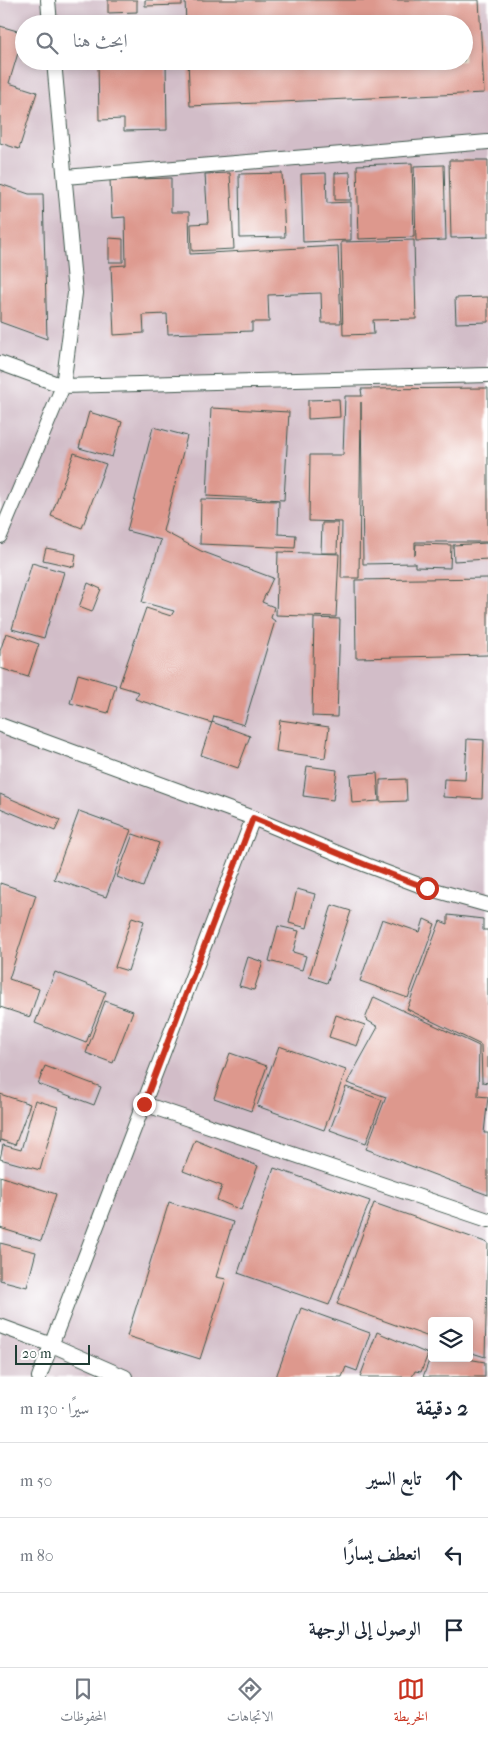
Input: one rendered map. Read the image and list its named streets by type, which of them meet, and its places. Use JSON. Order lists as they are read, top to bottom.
{
  "scale_bar": "20 m",
  "page": {
    "search": "ابحث هنا",
    "scale": "20 m",
    "heading": ["2 دقيقة", "سيرًا · 130 m"],
    "list": [
      ["تابع السير", "50 m"],
      ["انعطف يسارًا", "80 m"],
      "الوصول إلى الوجهة"
    ],
    "nav": ["الخريطة", "الاتجاهات", "المحفوظات"]
  }
}
